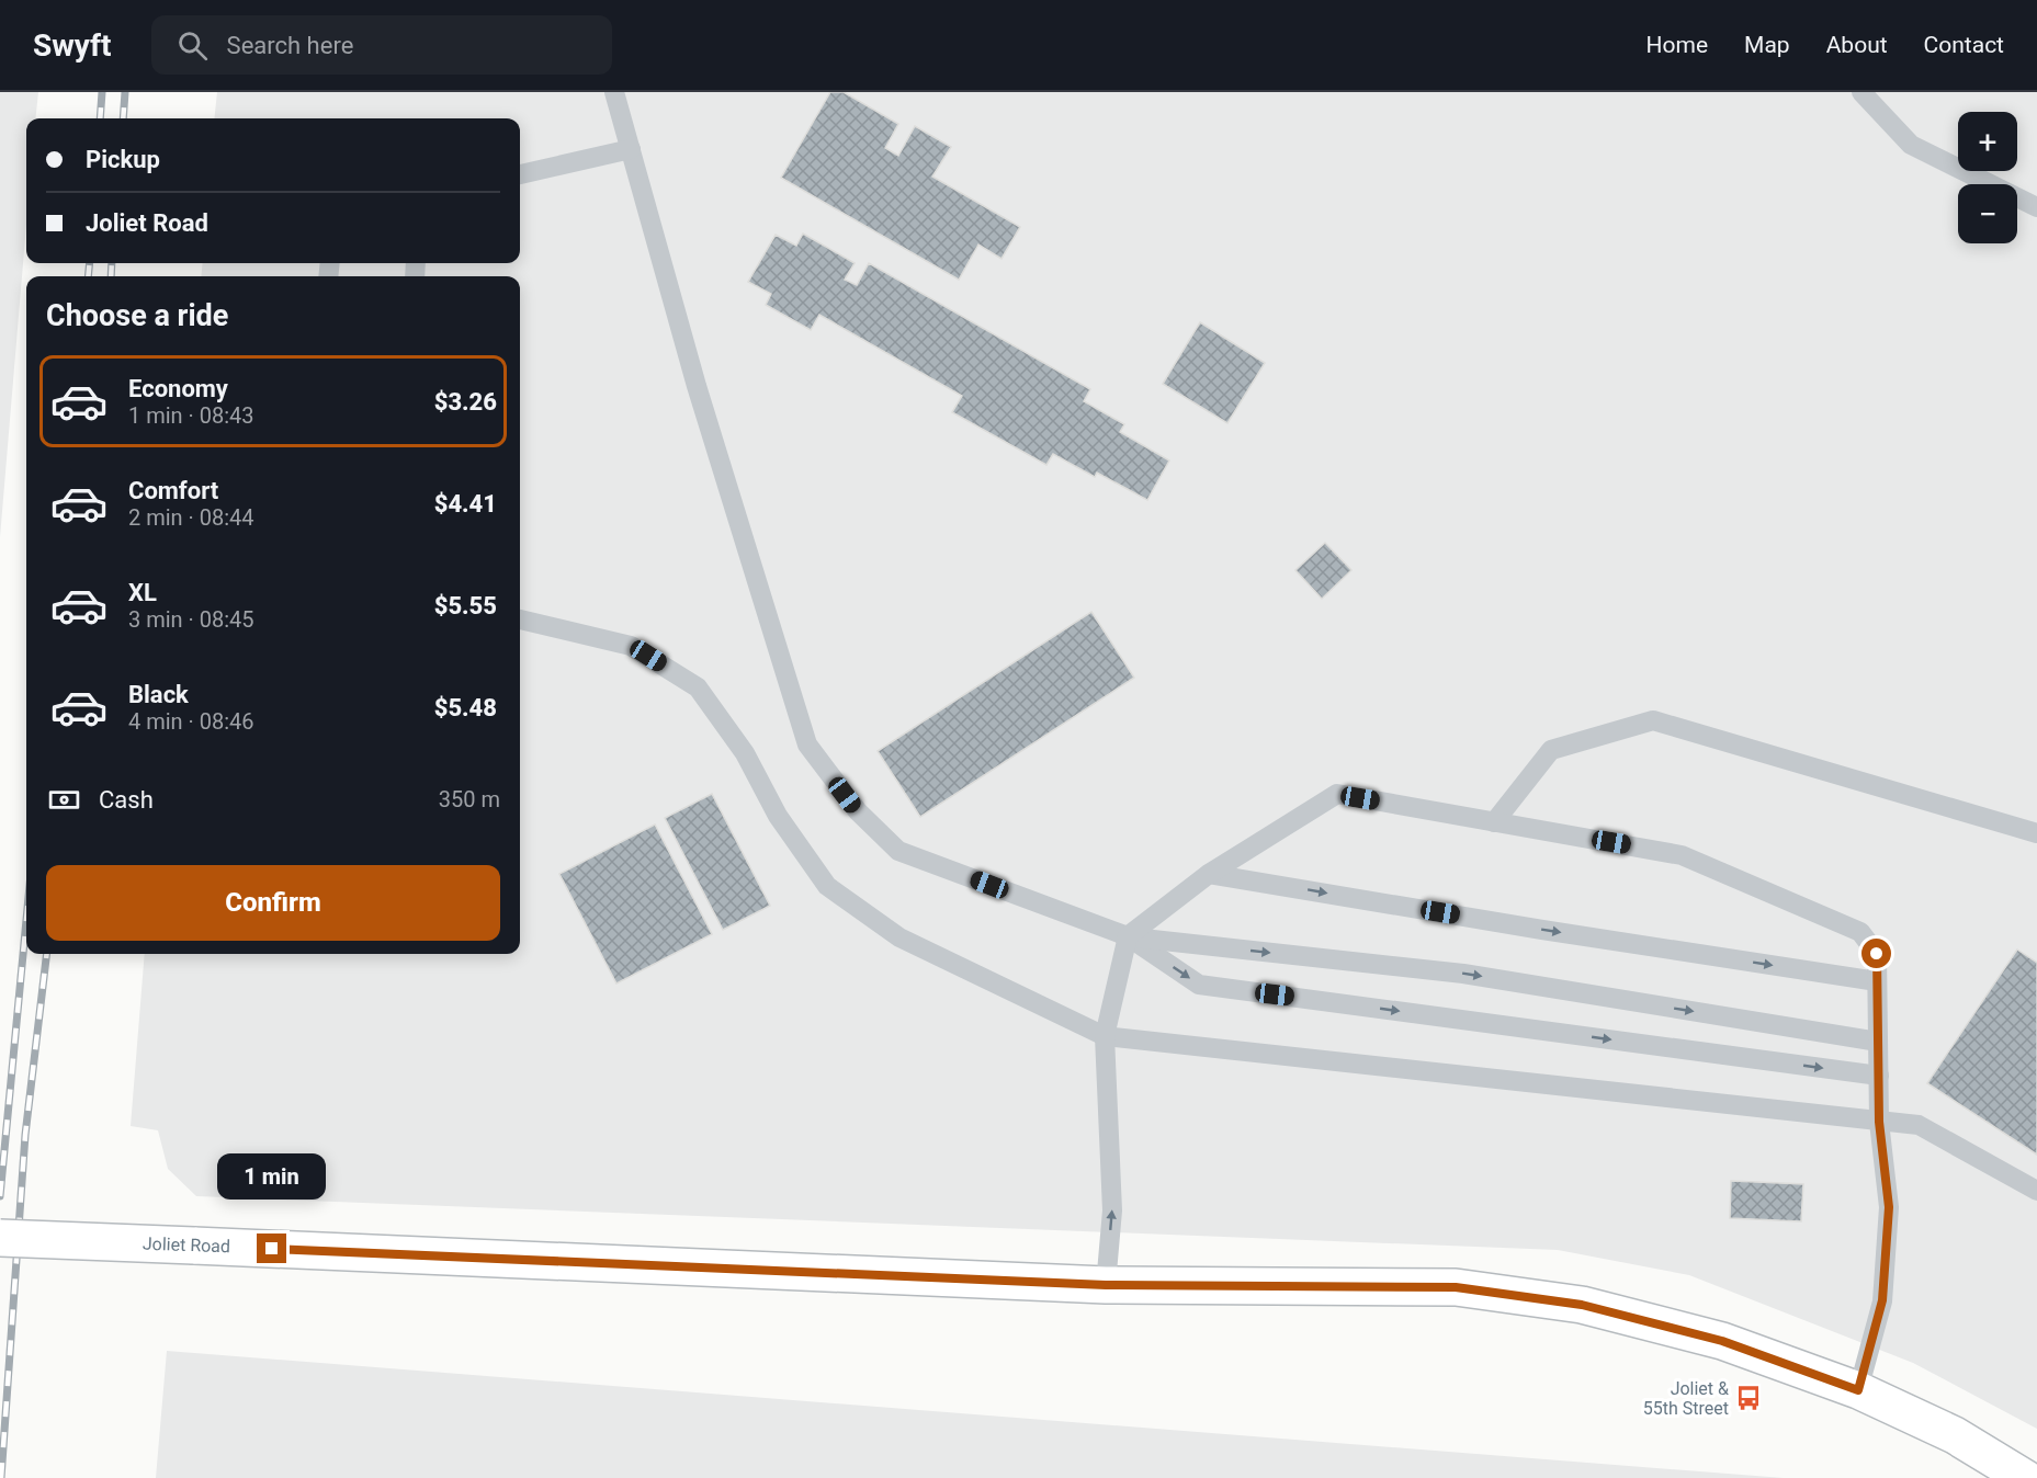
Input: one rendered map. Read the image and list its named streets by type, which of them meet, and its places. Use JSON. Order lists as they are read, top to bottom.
{
  "streets": {
    "main road": ["Joliet Road"]
  },
  "places": {
    "bus stop": ["Joliet & 55th Street"]
  },
  "page": {
    "header": "Swyft",
    "search": "Search here",
    "nav": [
      "Home",
      "Map",
      "About",
      "Contact"
    ],
    "map_buttons": ["+", "−"],
    "banner": ["Pickup", "Joliet Road"],
    "heading": "Choose a ride",
    "list": [
      {
        "name": "Economy",
        "note": "1 min · 08:43",
        "value": "$3.26"
      },
      {
        "name": "Comfort",
        "note": "2 min · 08:44",
        "value": "$4.41"
      },
      {
        "name": "XL",
        "note": "3 min · 08:45",
        "value": "$5.55"
      },
      {
        "name": "Black",
        "note": "4 min · 08:46",
        "value": "$5.48"
      }
    ],
    "pay": ["Cash", "350 m"],
    "buttons": "Confirm",
    "bubble": "1 min"
  }
}
